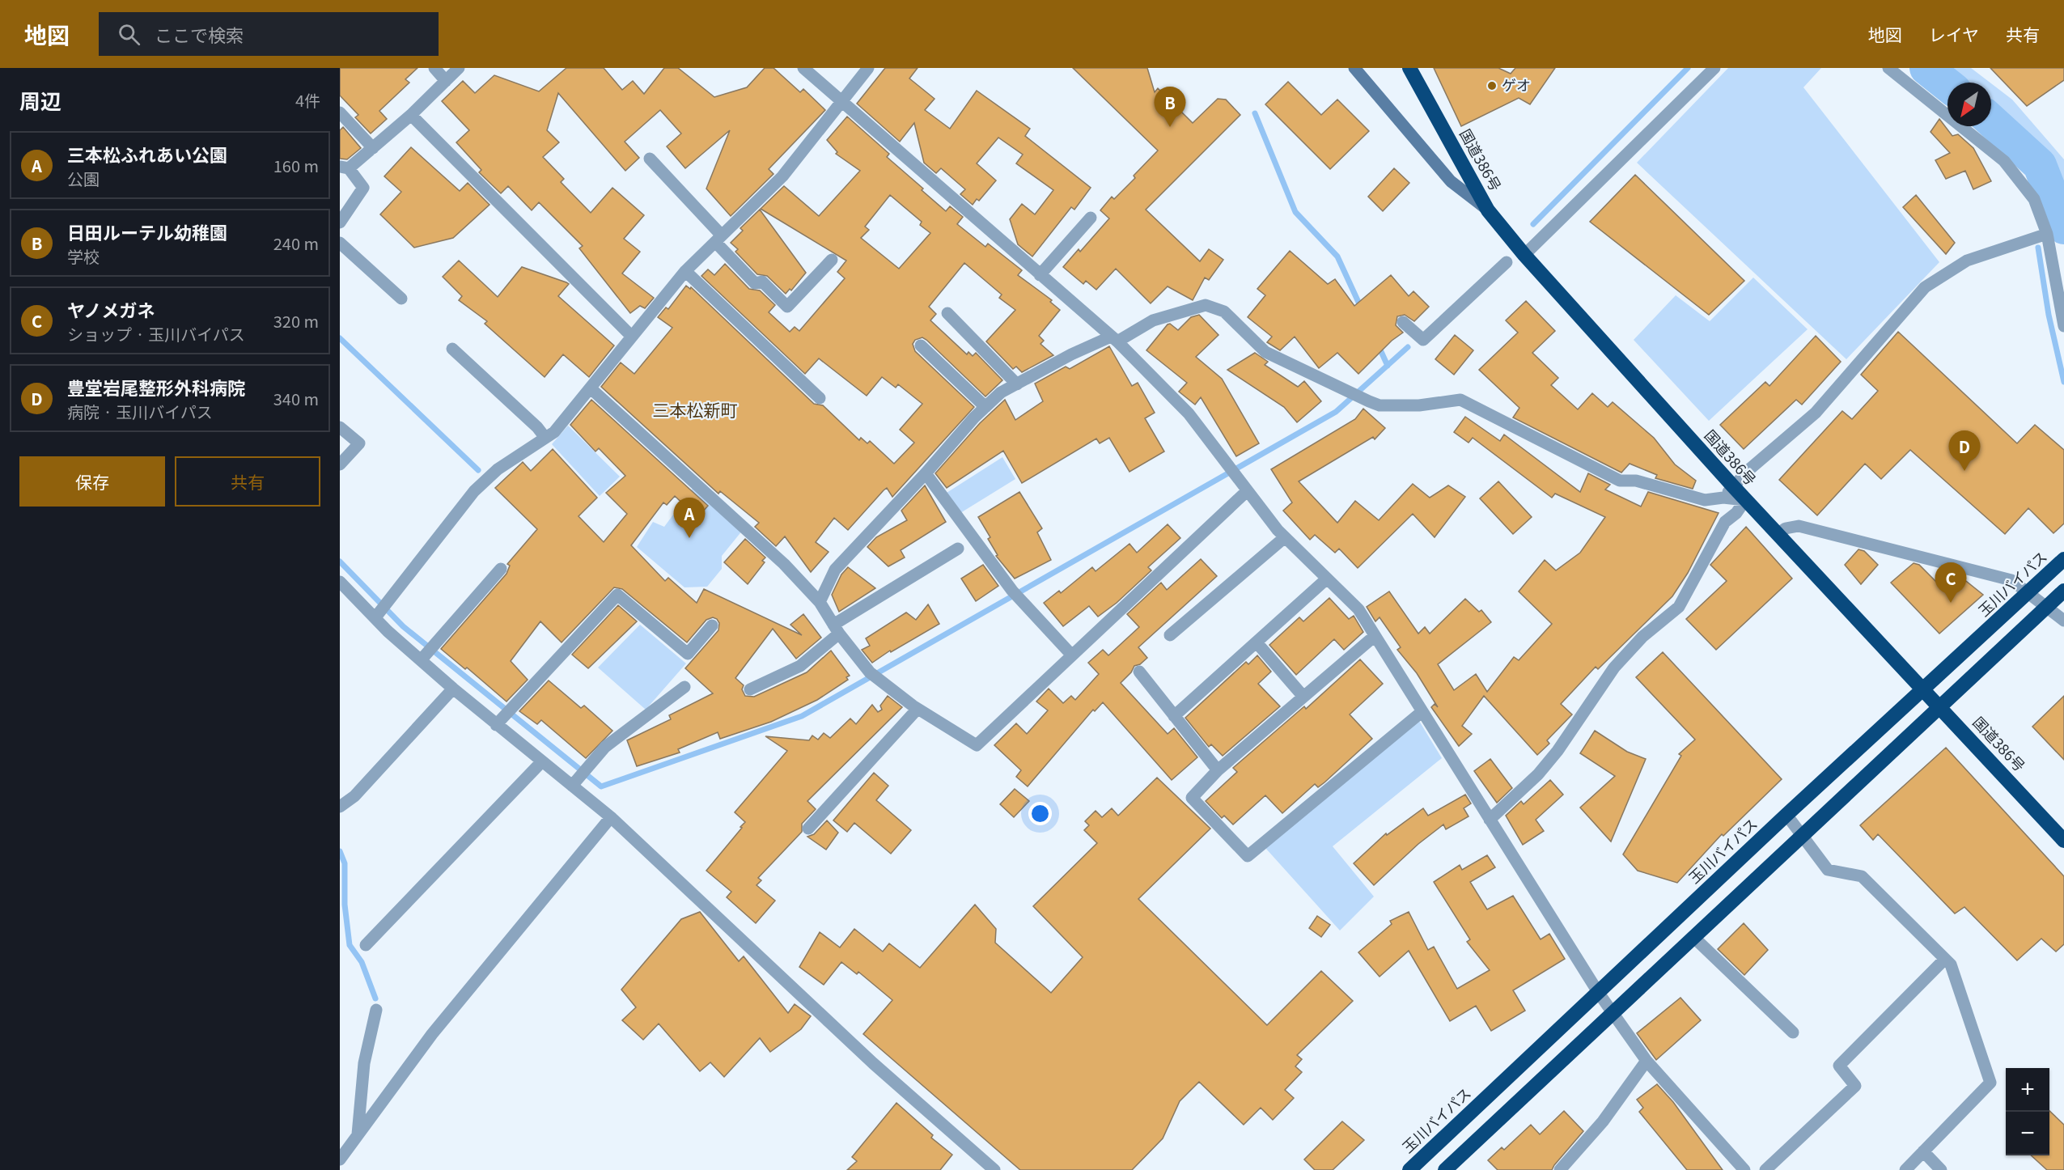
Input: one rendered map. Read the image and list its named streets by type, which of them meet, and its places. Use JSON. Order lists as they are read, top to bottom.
{
  "streets": {
    "highway": ["国道386号", "玉川バイパス"]
  },
  "crossings": [
    ["国道386号", "玉川バイパス"]
  ],
  "districts": ["三本松新町"],
  "places": ["ゲオ"],
  "north": "bottom left",
  "page": {
    "header": "地図",
    "search": "ここで検索",
    "nav": ["地図", "レイヤ", "共有"],
    "heading": ["周辺", "4件"],
    "pins": [
      "B",
      "D",
      "A",
      "C"
    ],
    "list": [
      {
        "mark": "A",
        "name": "三本松ふれあい公園",
        "note": "公園",
        "value": "160 m"
      },
      {
        "mark": "B",
        "name": "日田ルーテル幼稚園",
        "note": "学校",
        "value": "240 m"
      },
      {
        "mark": "C",
        "name": "ヤノメガネ",
        "note": "ショップ · 玉川バイパス",
        "value": "320 m"
      },
      {
        "mark": "D",
        "name": "豊堂岩尾整形外科病院",
        "note": "病院 · 玉川バイパス",
        "value": "340 m"
      }
    ],
    "buttons": ["保存", "共有"],
    "map_buttons": ["+", "−"]
  }
}
